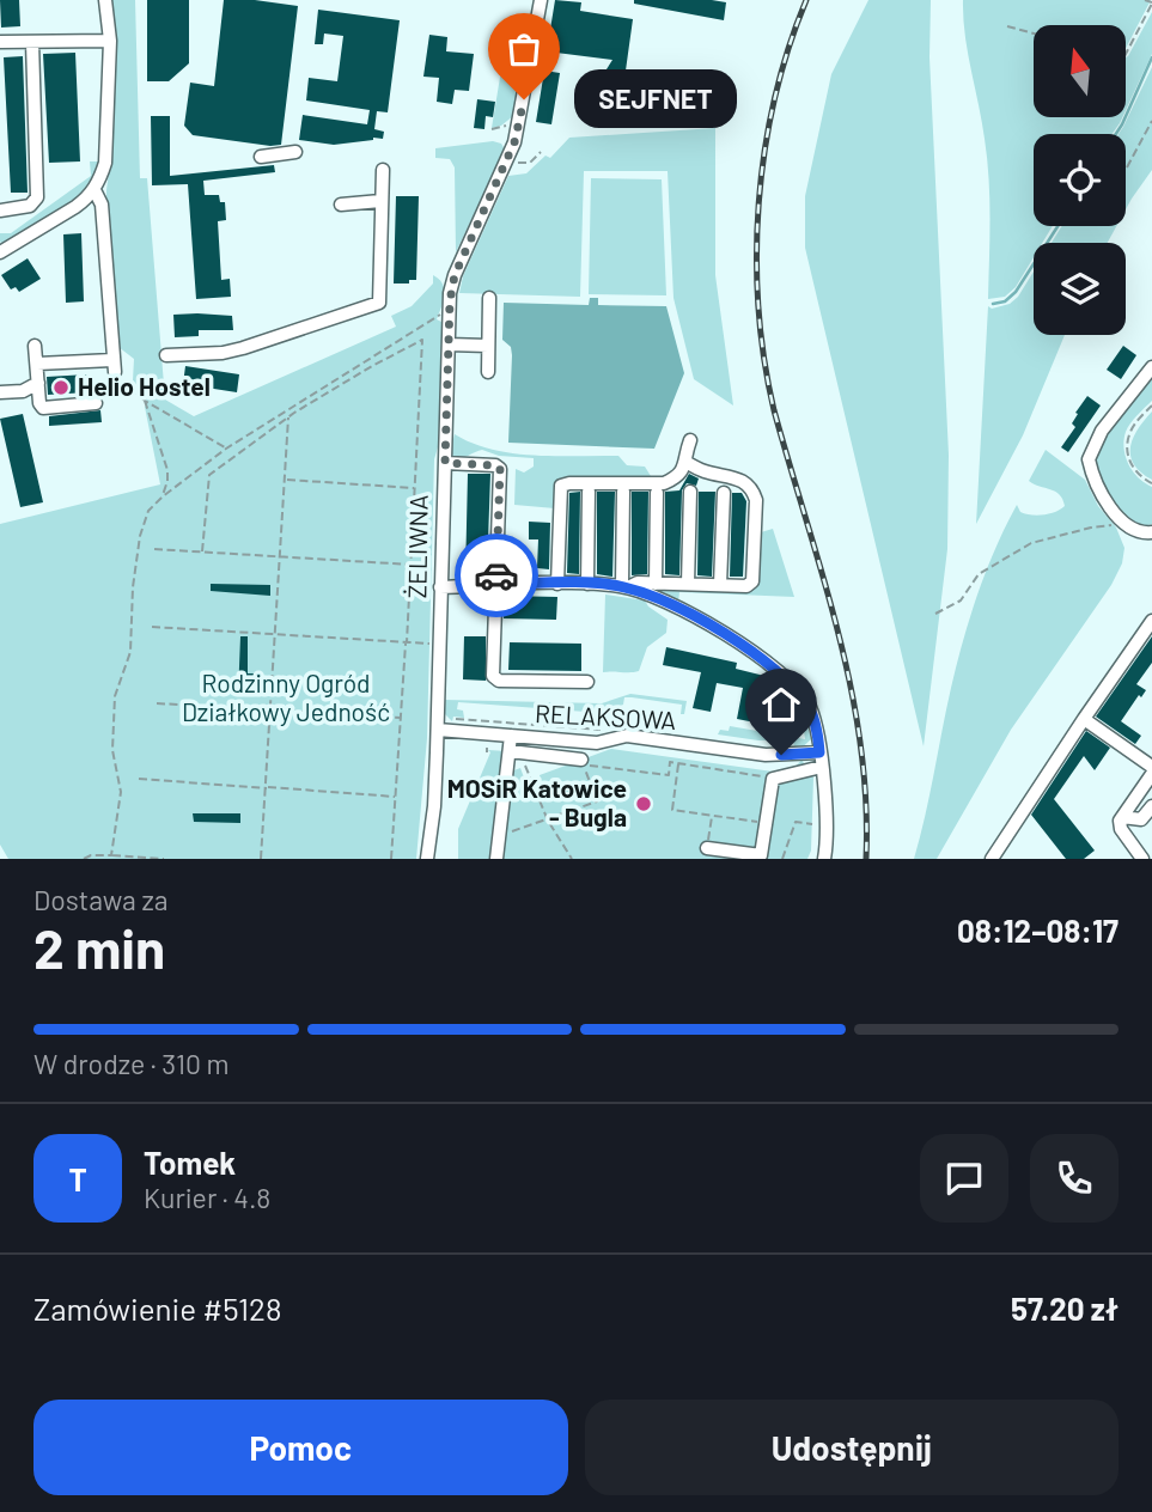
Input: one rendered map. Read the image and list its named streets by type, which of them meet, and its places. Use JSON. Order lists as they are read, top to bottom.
{
  "streets": {
    "street": ["ŻELIWNA", "RELAKSOWA"]
  },
  "crossings": [
    ["ŻELIWNA", "RELAKSOWA"]
  ],
  "parks": ["Rodzinny Ogród Działkowy Jedność"],
  "places": ["SEJFNET", "Helio Hostel", "MOSiR Katowice - Bugla"],
  "north": "top",
  "page": {
    "bubble": "SEJFNET",
    "heading": ["2 min", "Dostawa za", "08:12–08:17"],
    "panel": [
      "Tomek",
      "Kurier · 4.8",
      "Zamówienie #5128",
      "57.20 zł"
    ],
    "bar": "W drodze · 310 m",
    "round": "T",
    "buttons": ["Pomoc", "Udostępnij"]
  }
}
